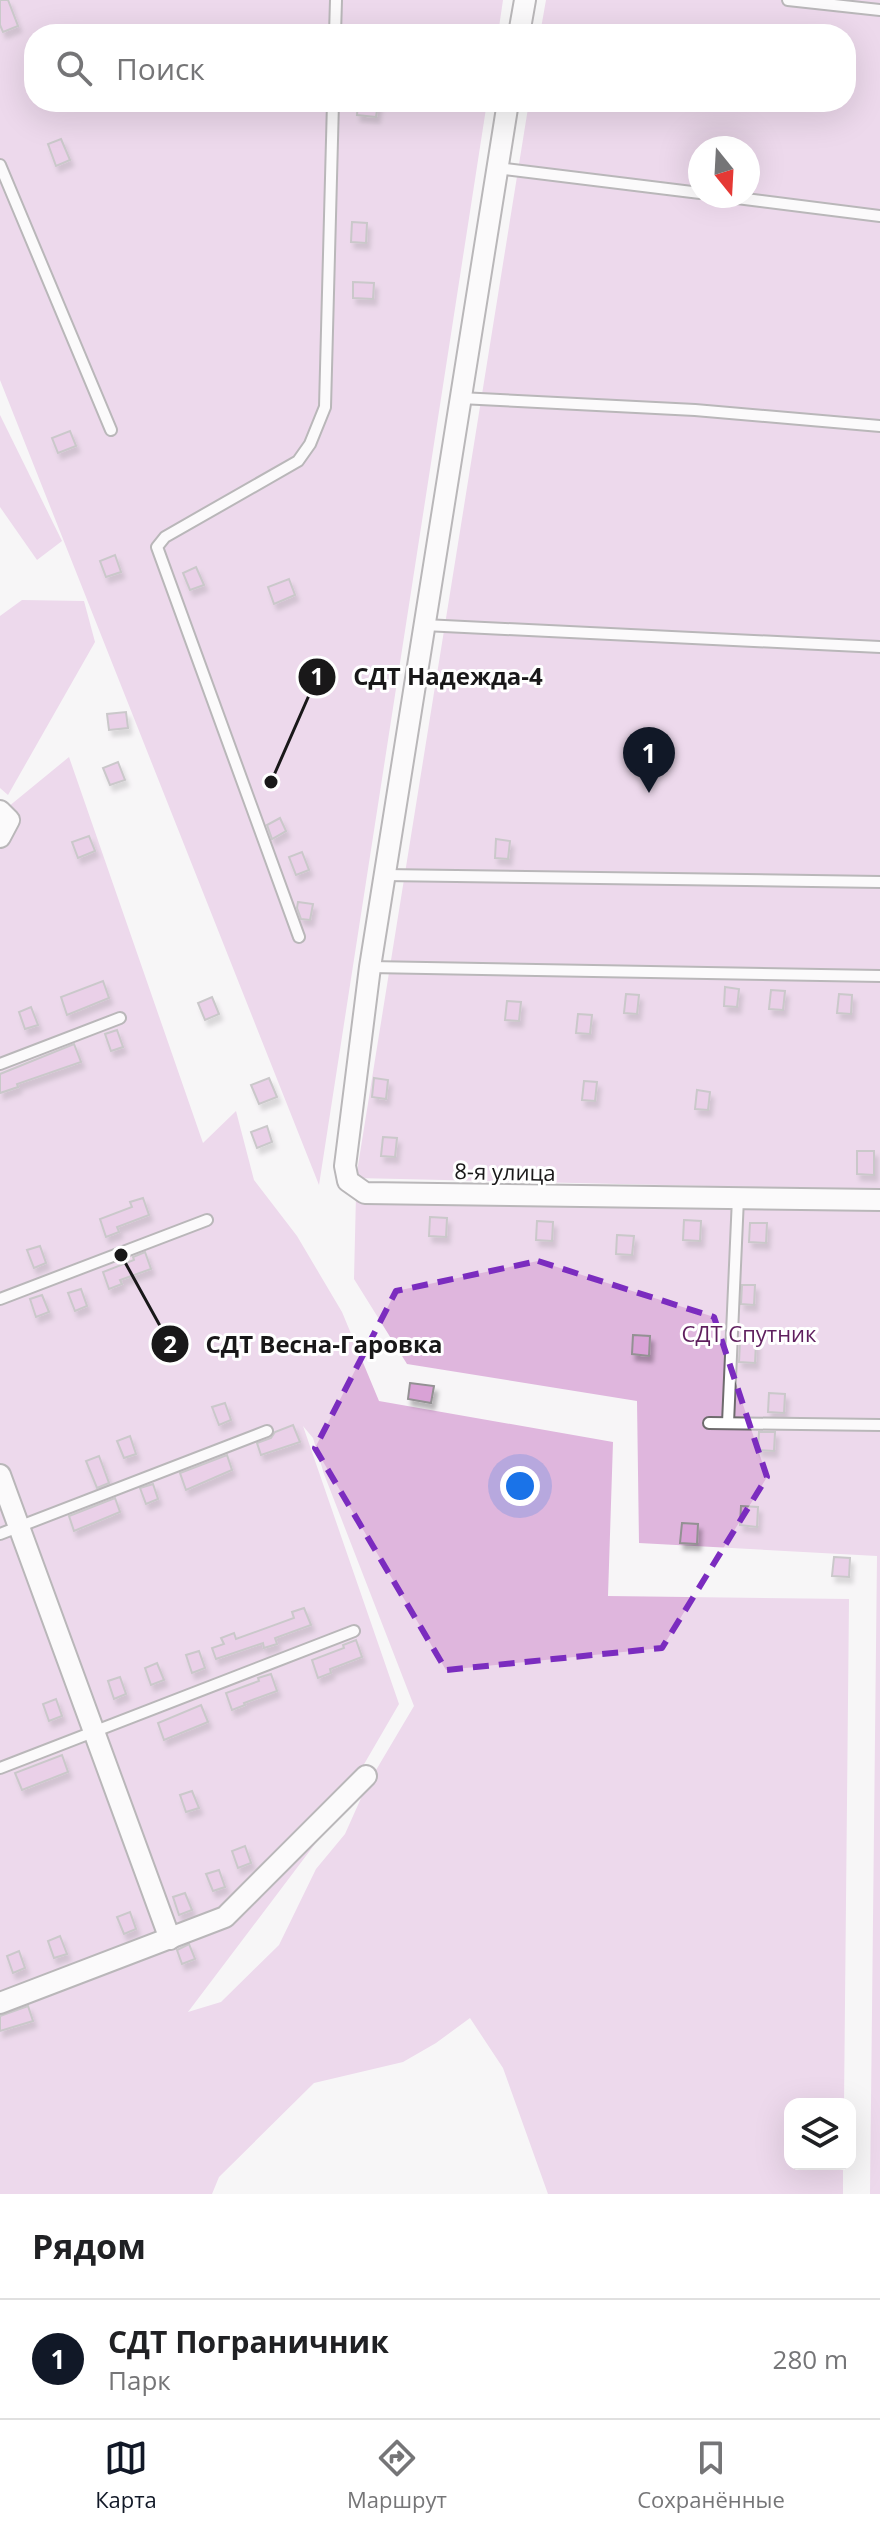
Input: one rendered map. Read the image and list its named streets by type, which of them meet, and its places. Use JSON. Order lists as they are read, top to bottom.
{
  "streets": {
    "street": ["8-я улица"]
  },
  "parks": ["СДТ Спутник"],
  "places": ["СДТ Надежда-4", "СДТ Весна-Гаровка"],
  "north": "bottom",
  "page": {
    "search": "Поиск",
    "pins": "1",
    "heading": "Рядом",
    "list": [
      {
        "mark": "1",
        "name": "СДТ Пограничник",
        "note": "Парк",
        "value": "280 m"
      }
    ],
    "nav": ["Карта", "Маршрут", "Сохранённые"]
  }
}
